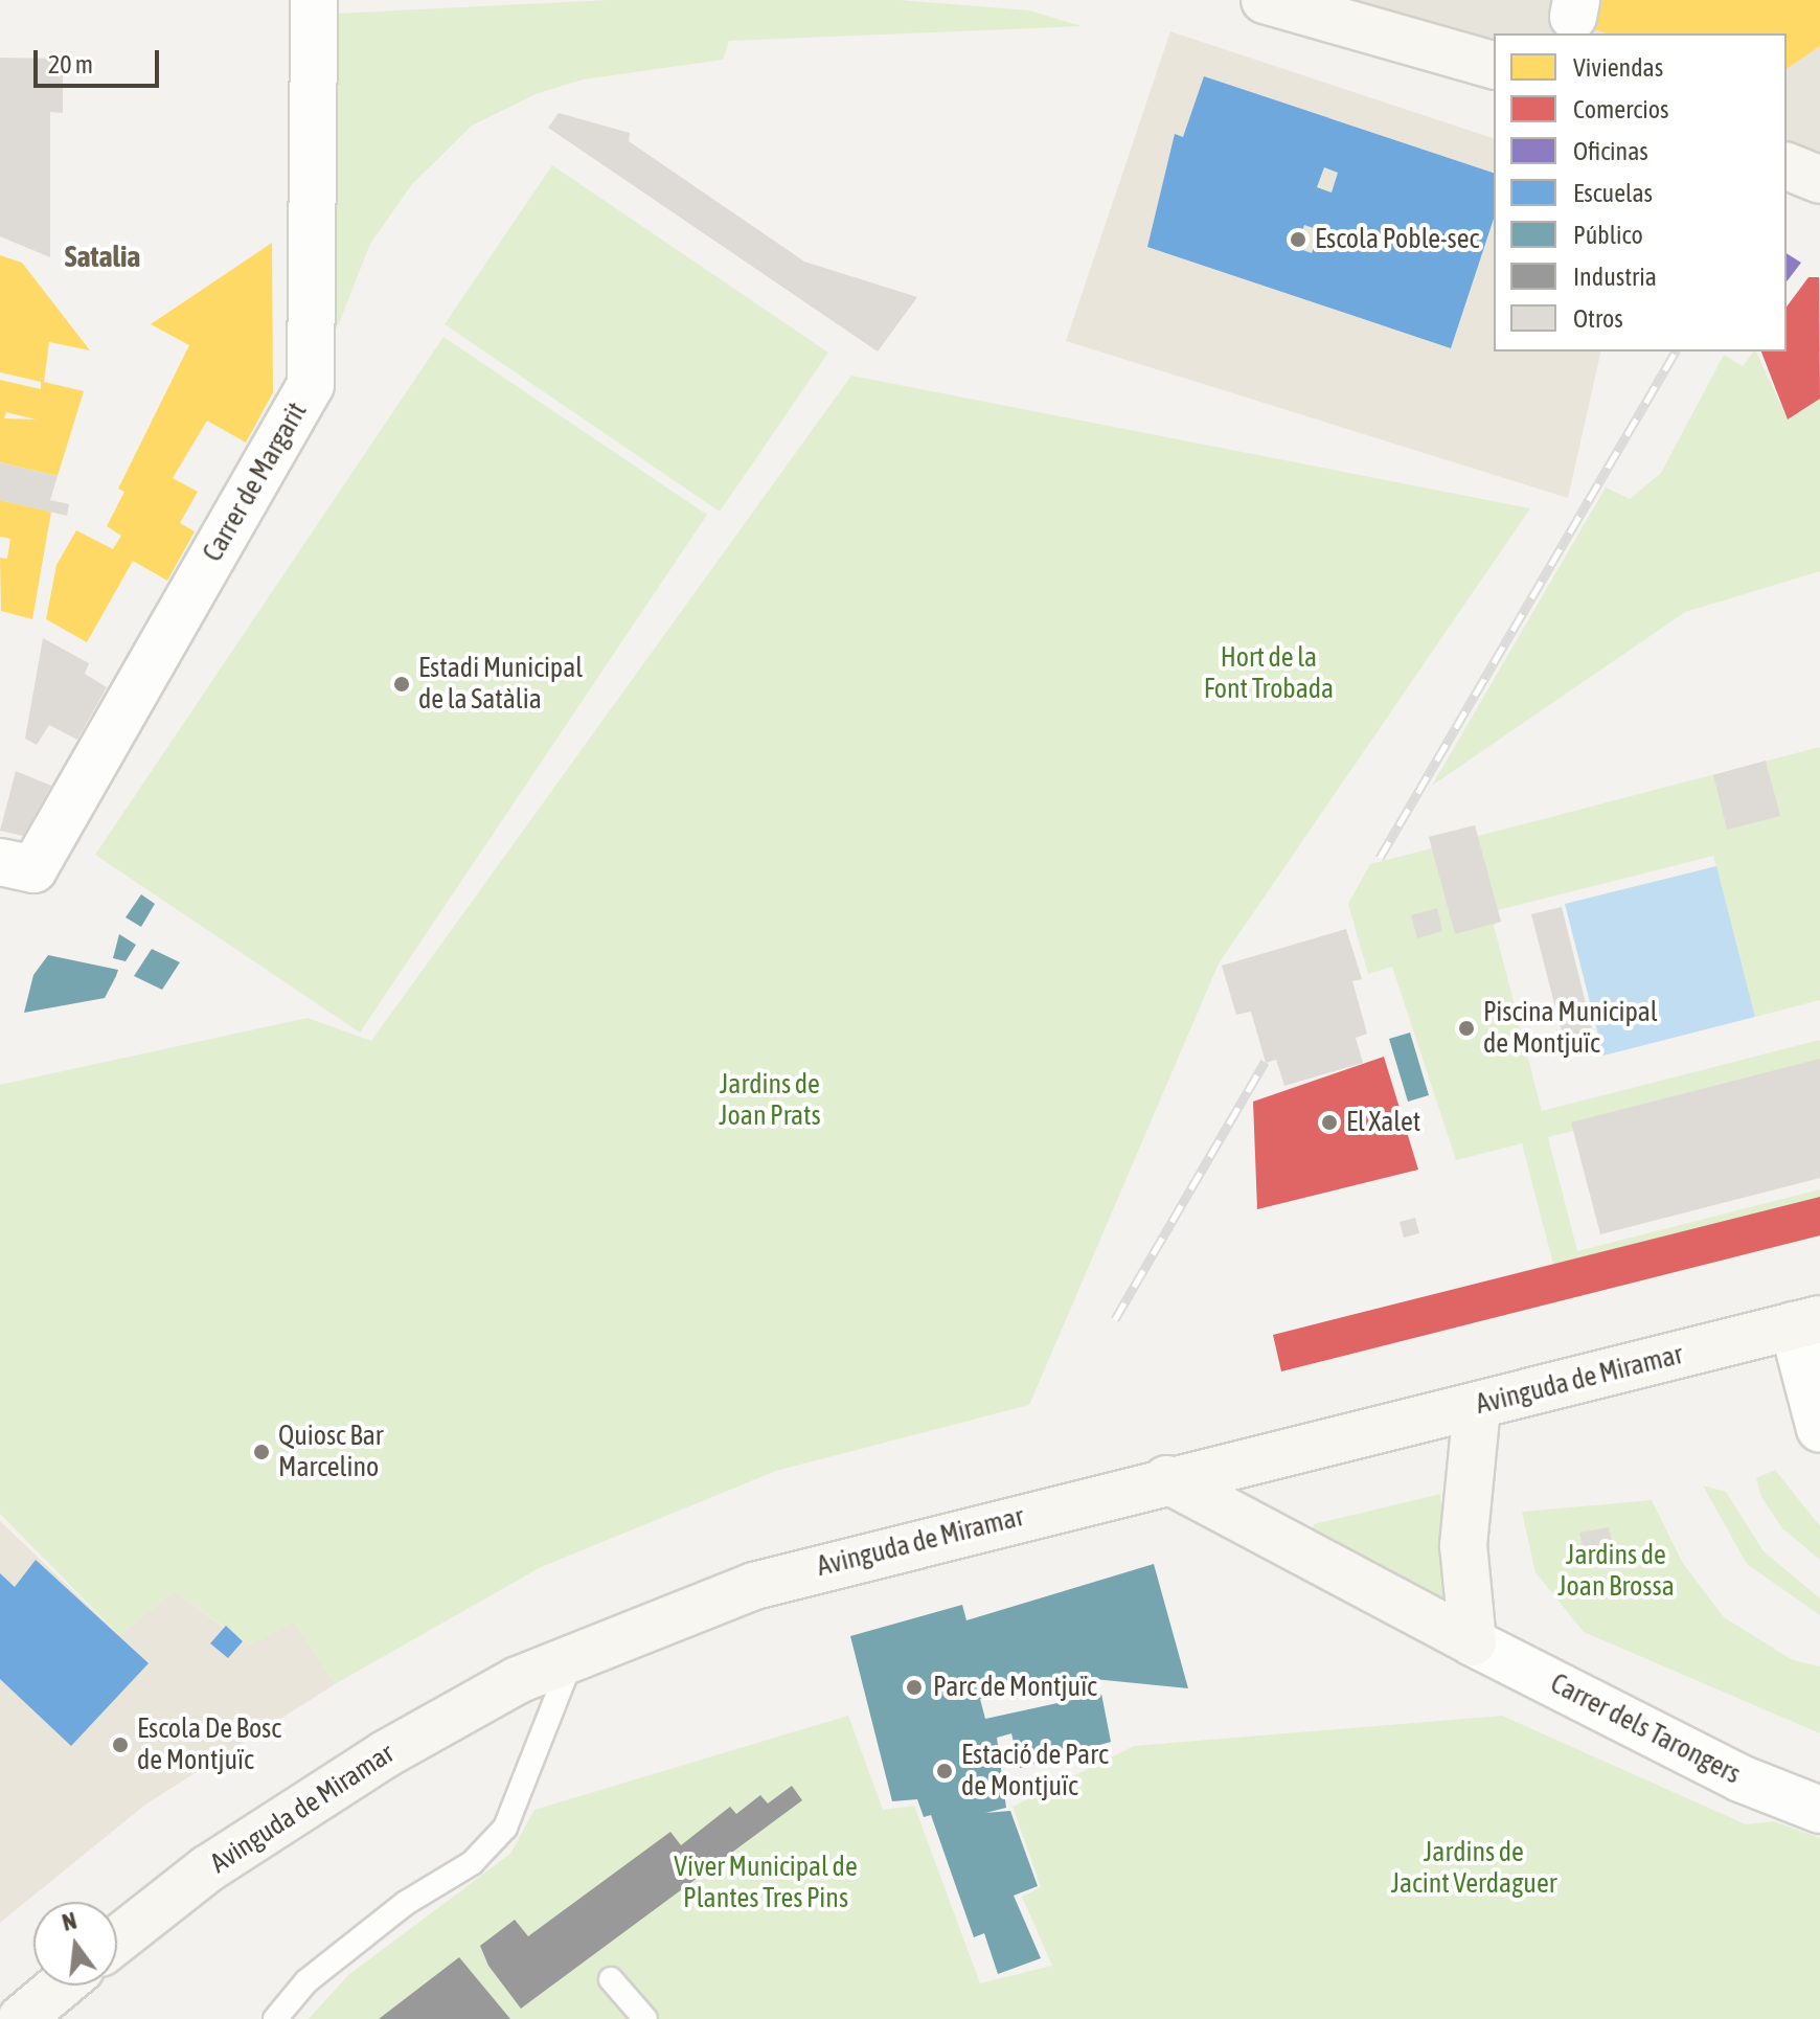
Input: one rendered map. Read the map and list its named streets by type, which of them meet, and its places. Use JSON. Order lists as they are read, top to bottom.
{
  "streets": {
    "street": ["Carrer de Margarit", "Avinguda de Miramar", "Carrer dels Tarongers"]
  },
  "districts": ["Satalia"],
  "parks": [
    "Hort de la Font Trobada",
    "Jardins de Joan Prats",
    "Jardins de Joan Brossa",
    "Jardins de Jacint Verdaguer",
    "Viver Municipal de Plantes Tres Pins"
  ],
  "places": [
    "Escola Poble-sec",
    "Estadi Municipal de la Satàlia",
    "Piscina Municipal de Montjuïc",
    "El Xalet",
    "Quiosc Bar Marcelino",
    "Parc de Montjuïc",
    "Escola De Bosc de Montjuïc",
    "Estació de Parc de Montjuïc"
  ],
  "legend": [
    "Viviendas",
    "Comercios",
    "Oficinas",
    "Escuelas",
    "Público",
    "Industria",
    "Otros"
  ],
  "scale_bar": "20 m",
  "north": "top"
}
